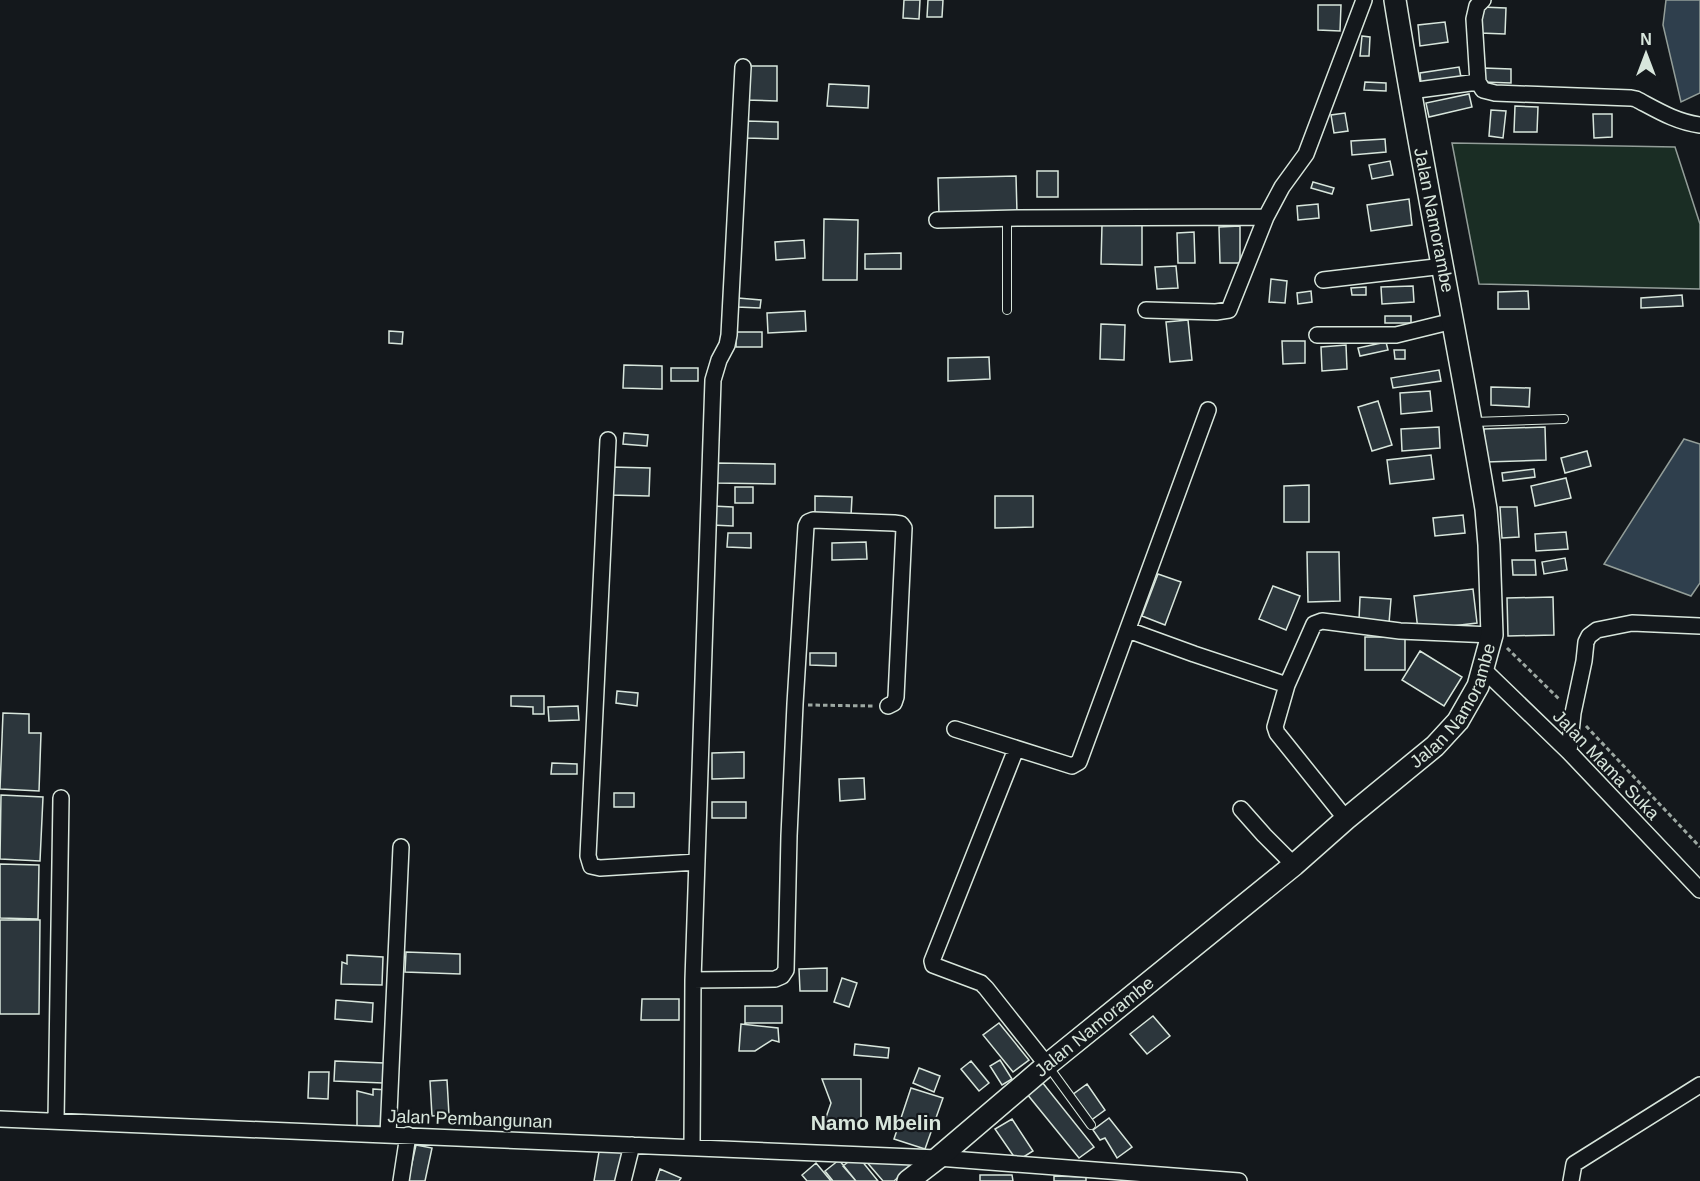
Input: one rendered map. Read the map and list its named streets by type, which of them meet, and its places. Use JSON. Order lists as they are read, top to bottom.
{
  "streets": {
    "main road": ["Jalan Namorambe"],
    "street": ["Jalan Mama Suka", "Jalan Pembangunan"]
  },
  "crossings": [
    ["Jalan Namorambe", "Jalan Mama Suka"],
    ["Jalan Namorambe", "Jalan Pembangunan"]
  ],
  "districts": ["Namo Mbelin"],
  "north": "top"
}
